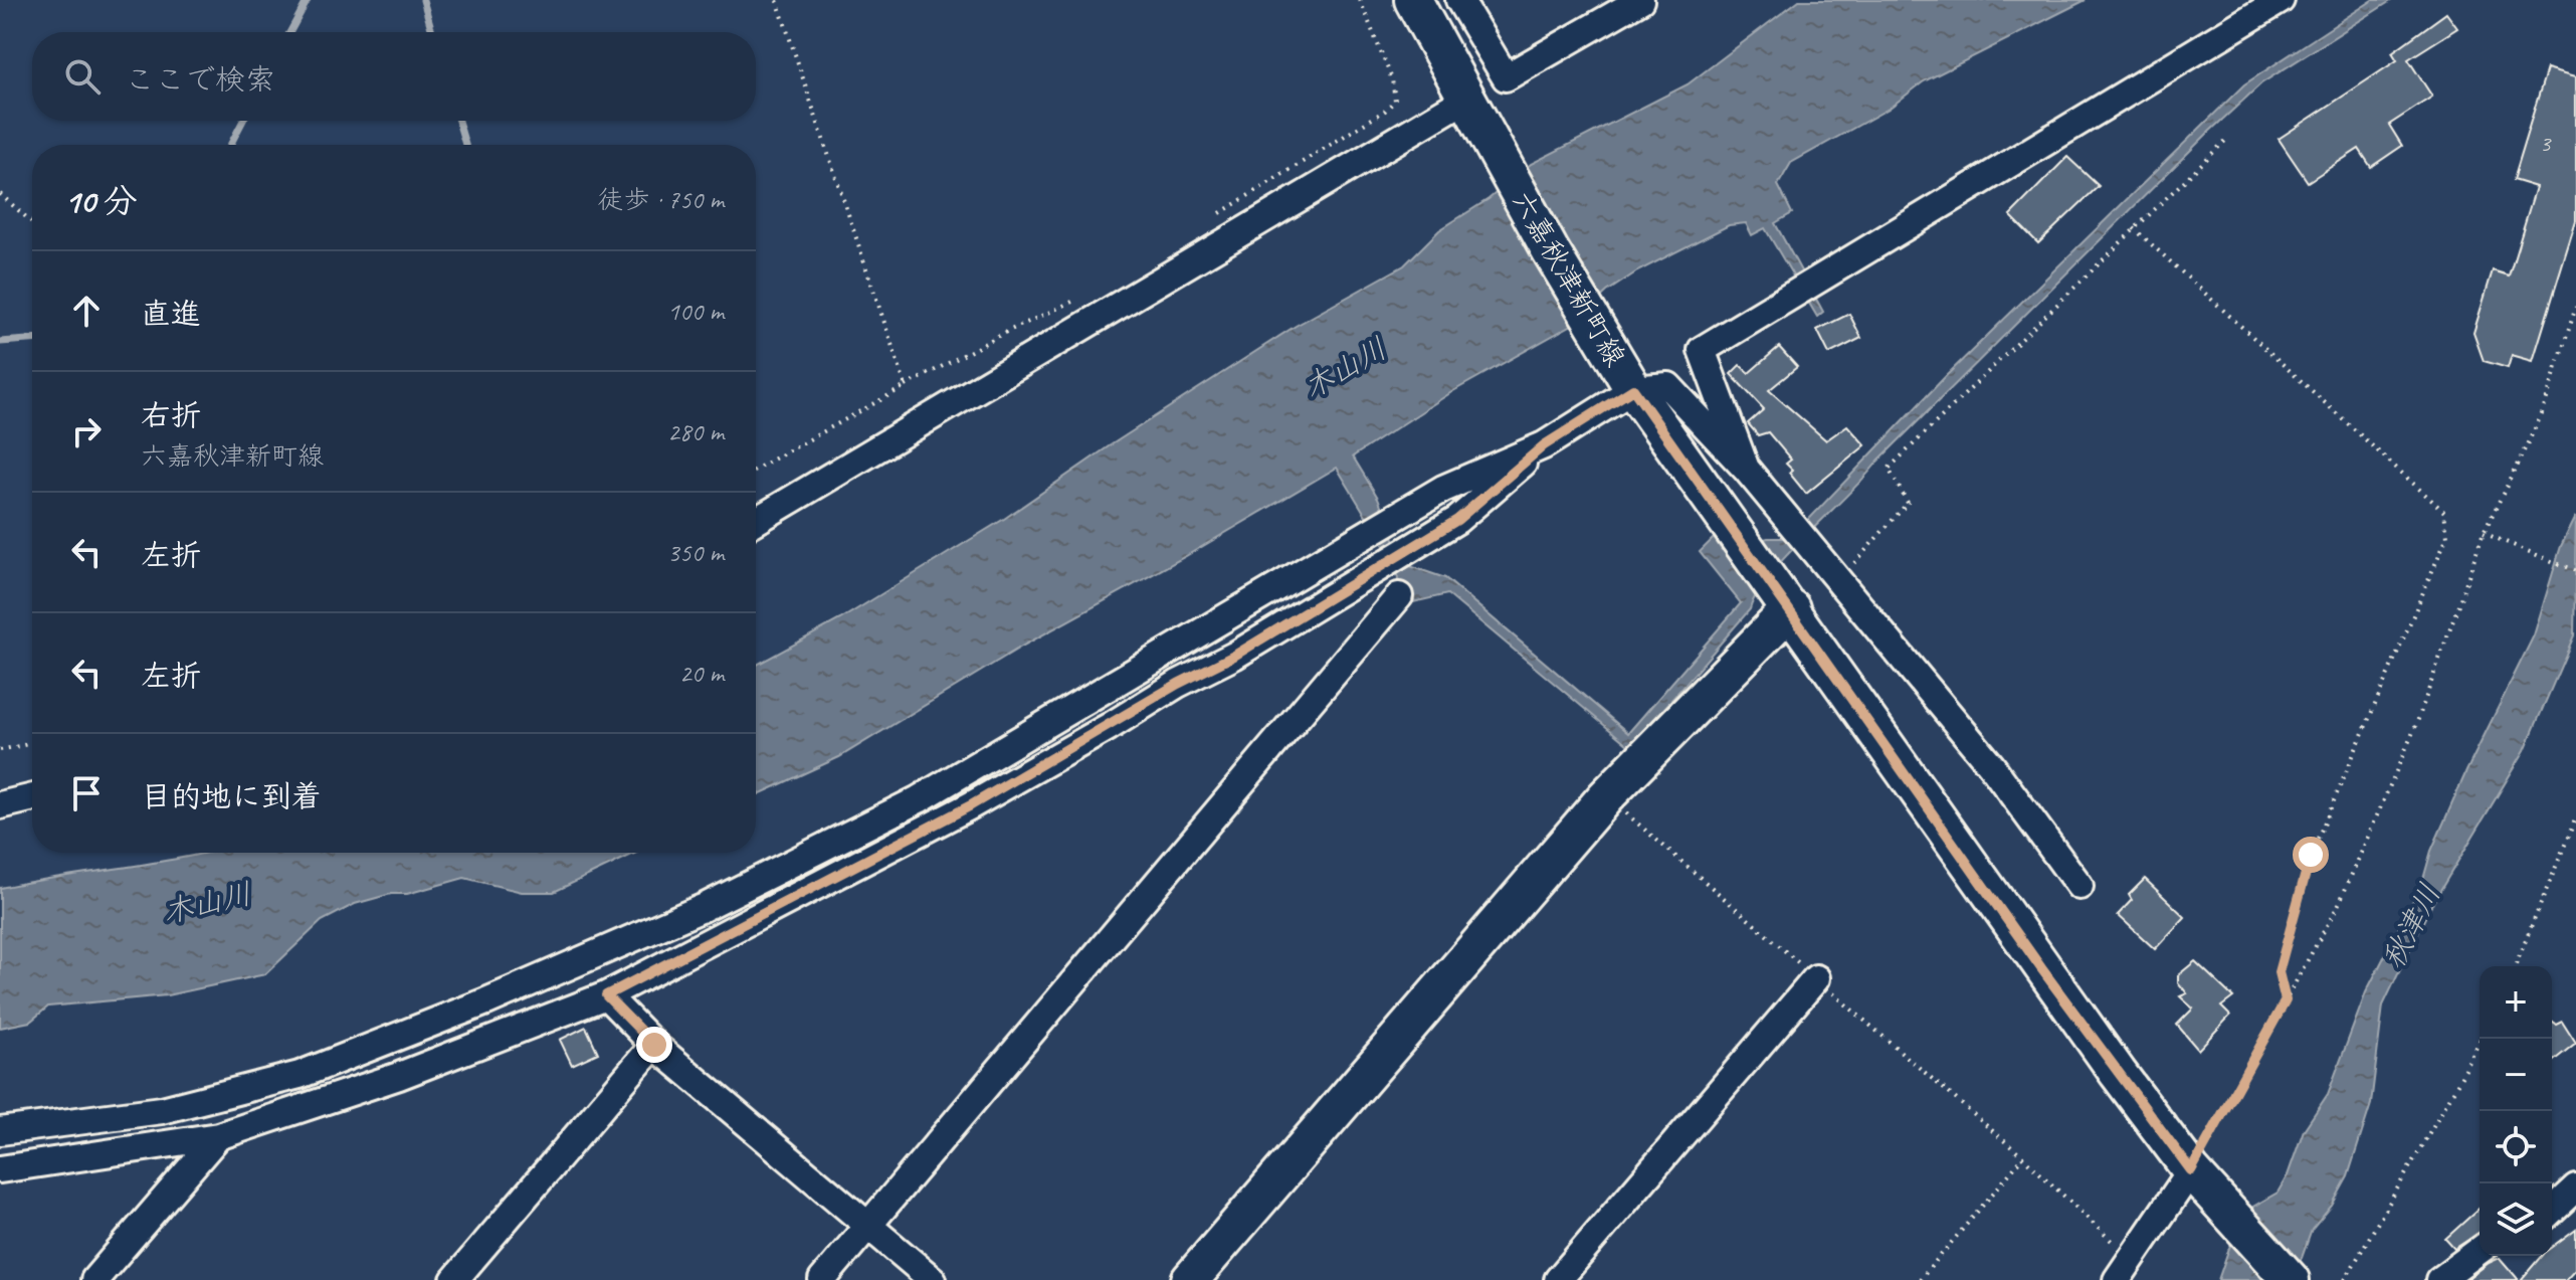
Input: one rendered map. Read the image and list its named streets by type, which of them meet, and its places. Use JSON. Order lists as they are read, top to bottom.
{
  "streets": {
    "main road": ["六嘉秋津新町線"]
  },
  "water": ["木山川", "秋津川"],
  "house_numbers": ["3"],
  "page": {
    "search": "ここで検索",
    "heading": ["10 分", "徒歩 · 750 m"],
    "list": [
      ["直進", "100 m"],
      ["右折", "六嘉秋津新町線", "280 m"],
      ["左折", "350 m"],
      ["左折", "20 m"],
      "目的地に到着"
    ],
    "map_buttons": ["+", "−"]
  }
}
